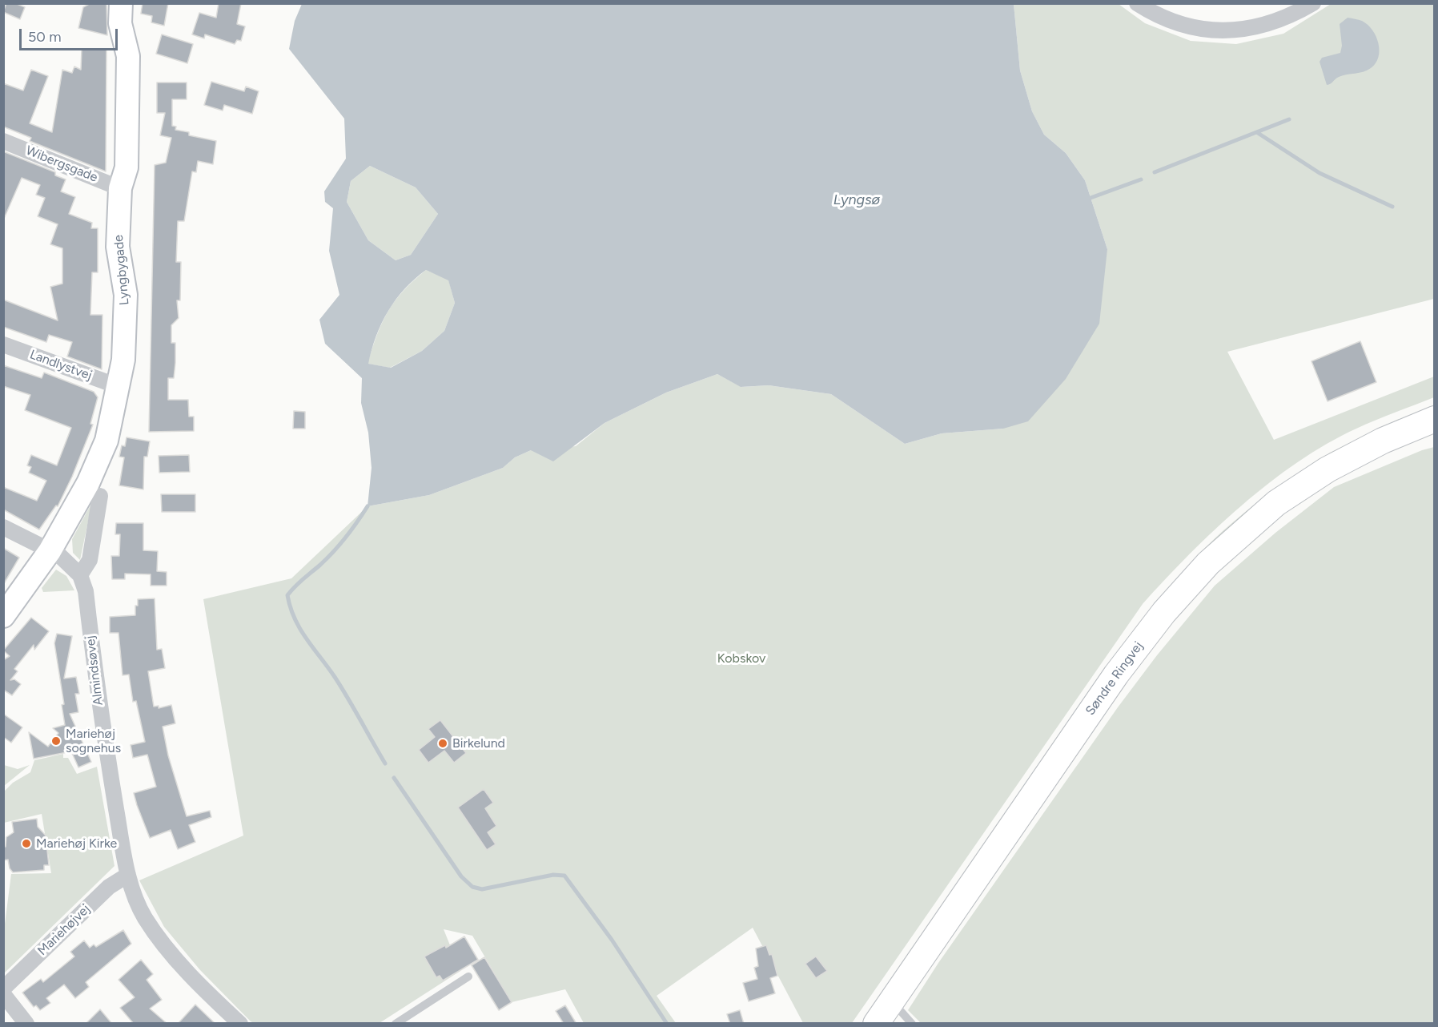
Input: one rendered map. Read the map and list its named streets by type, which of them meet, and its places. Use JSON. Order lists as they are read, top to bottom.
{
  "streets": {
    "main road": ["Søndre Ringvej"],
    "street": [
      "Wibergsgade",
      "Lyngbygade",
      "Landlystvej",
      "Almindsøvej",
      "Mariehøjvej"
    ]
  },
  "crossings": [
    ["Wibergsgade", "Lyngbygade"],
    ["Lyngbygade", "Landlystvej"],
    ["Almindsøvej", "Mariehøjvej"]
  ],
  "water": ["Lyngsø"],
  "parks": ["Kobskov"],
  "places": ["Mariehøj sognehus", "Birkelund", "Mariehøj Kirke"],
  "scale_bar": "50 m"
}
